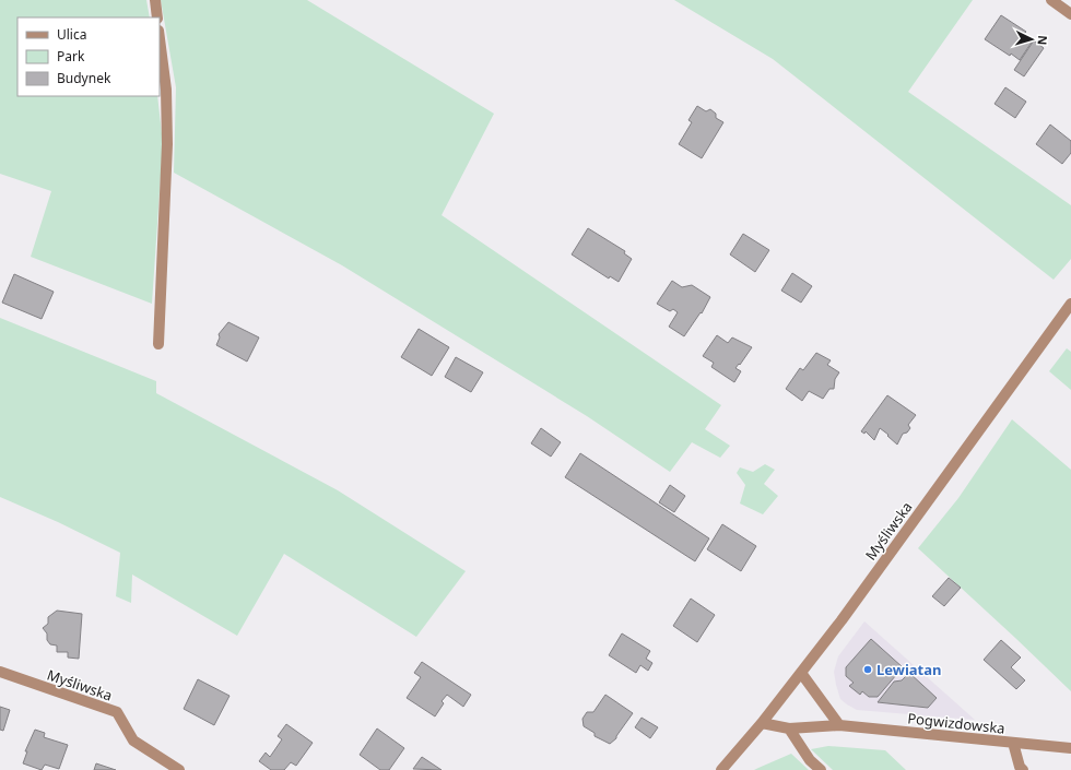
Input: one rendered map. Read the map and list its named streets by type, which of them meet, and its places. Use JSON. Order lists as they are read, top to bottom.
{
  "streets": {
    "street": ["Myśliwska", "Pogwizdowska"]
  },
  "crossings": [
    ["Myśliwska", "Pogwizdowska"]
  ],
  "places": ["Lewiatan"],
  "legend": ["Ulica", "Park", "Budynek"],
  "north": "right"
}
